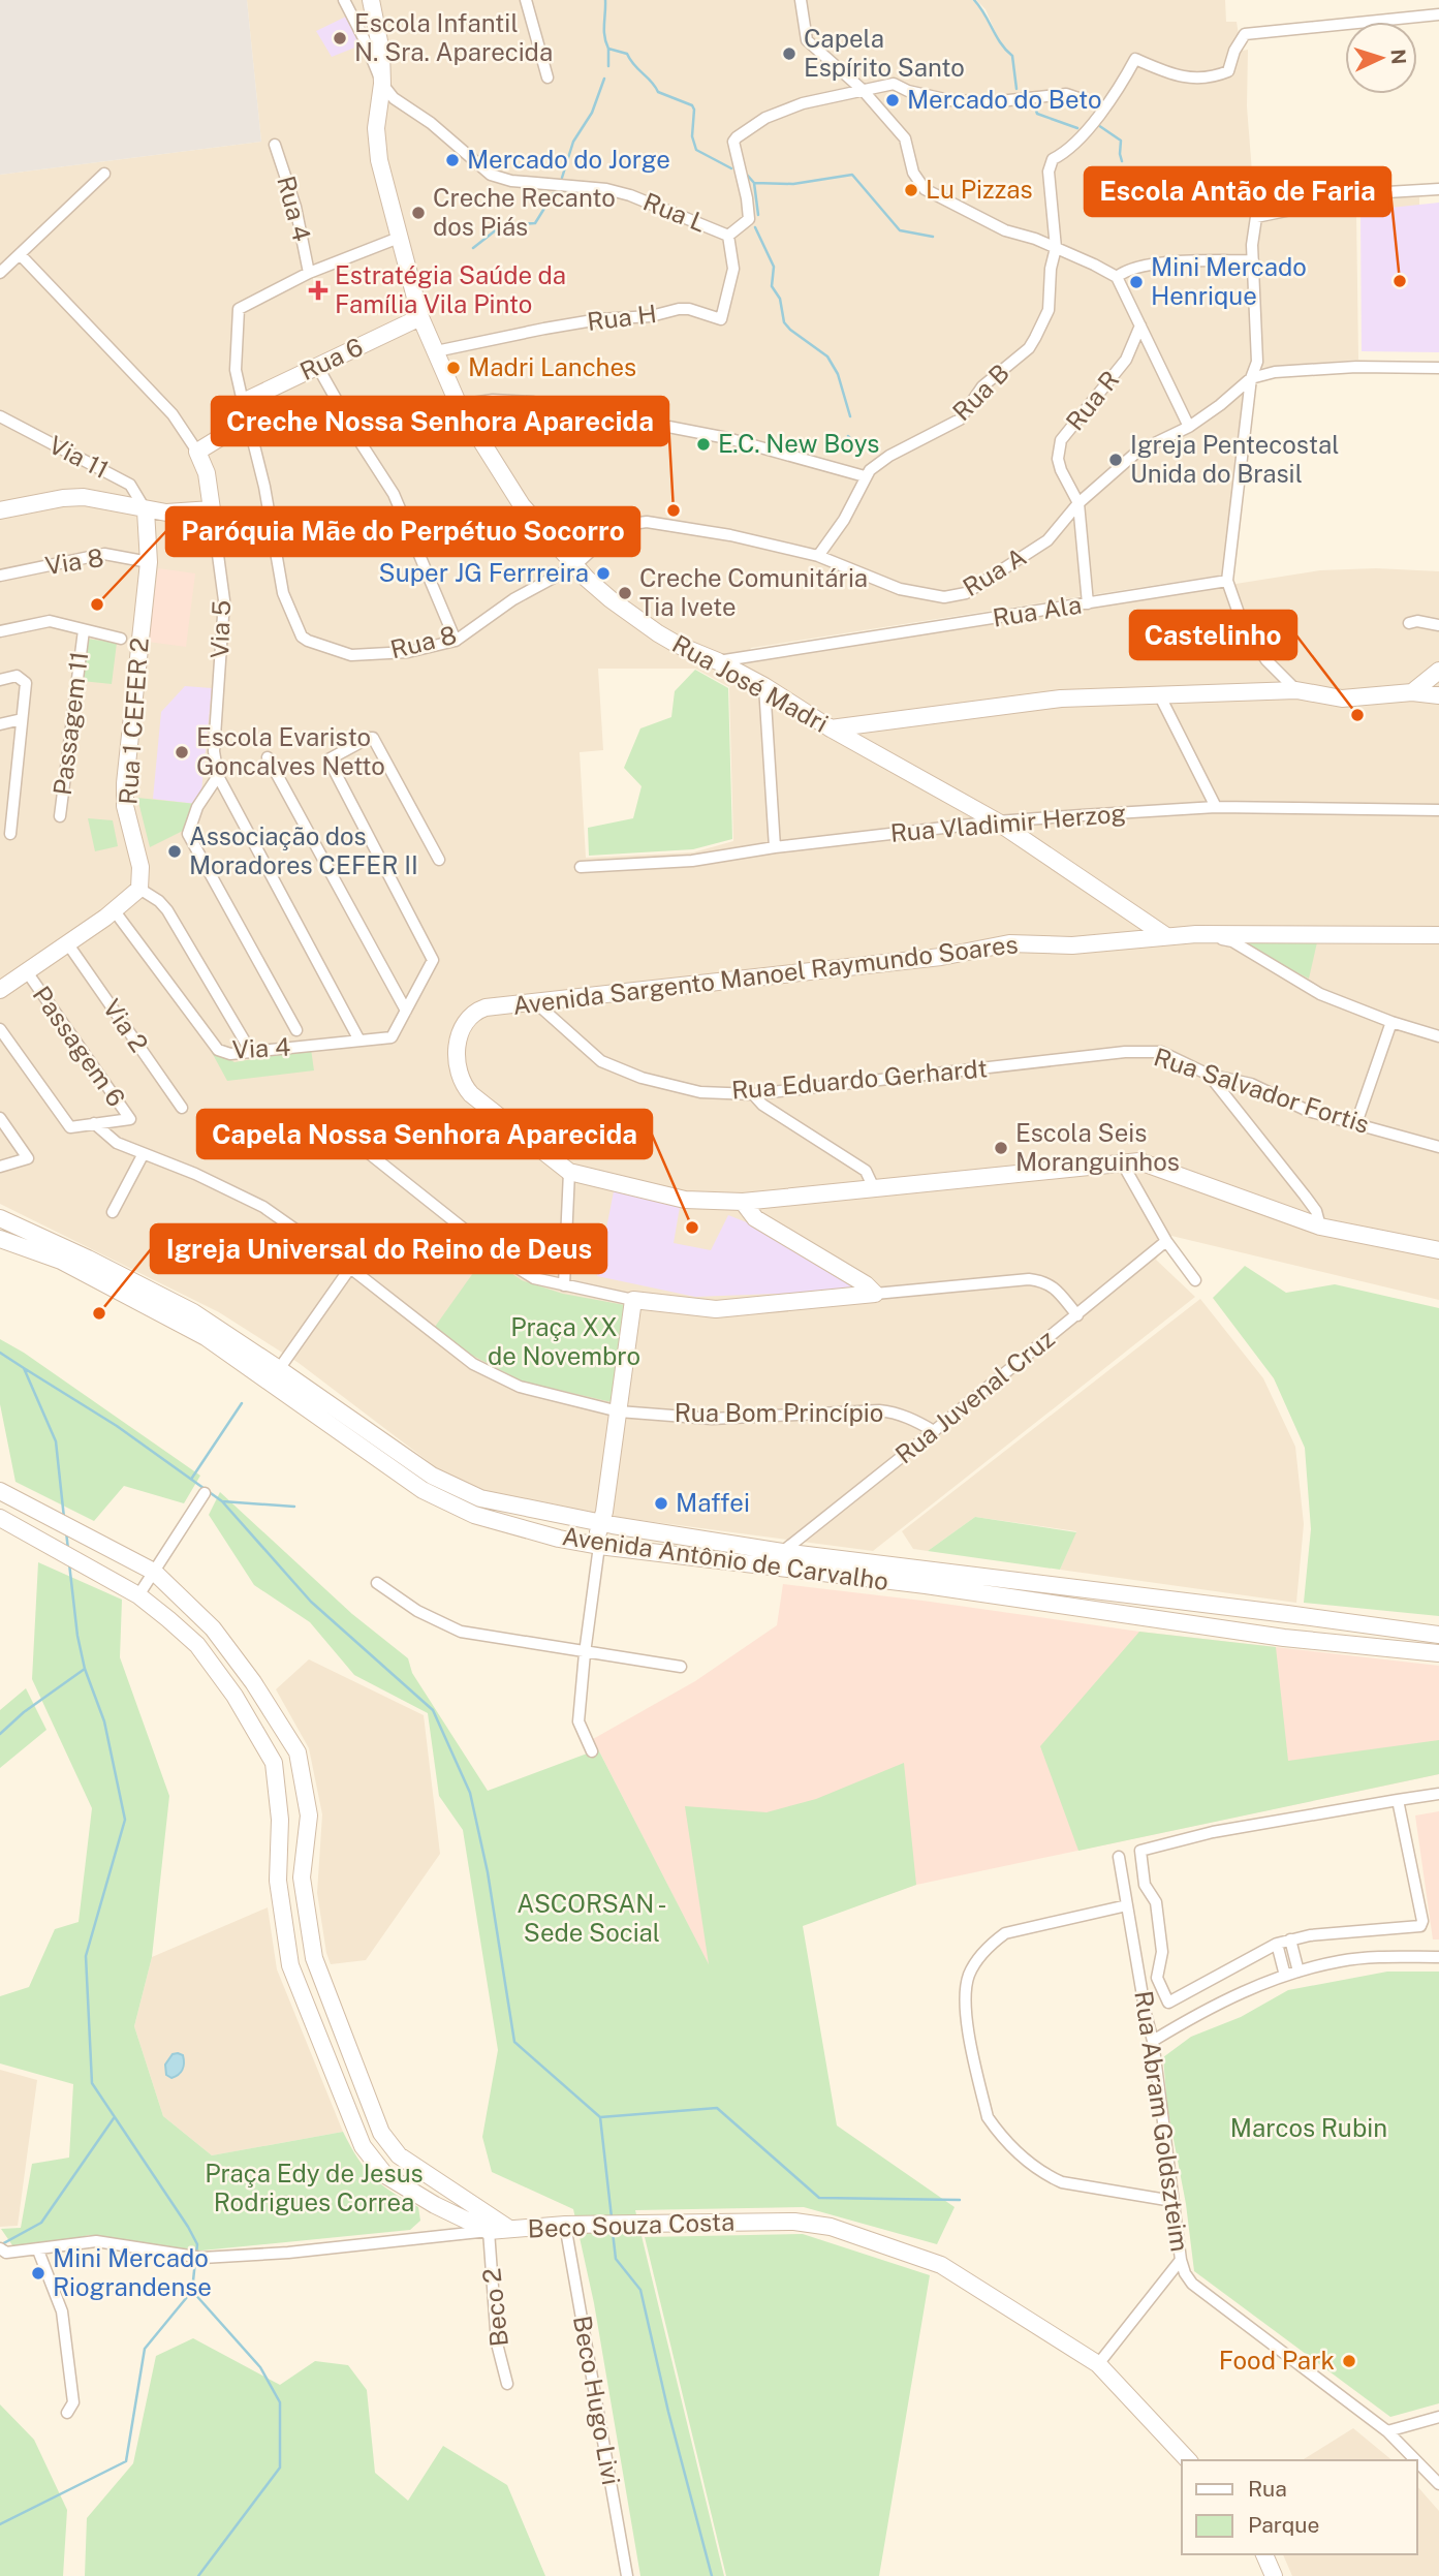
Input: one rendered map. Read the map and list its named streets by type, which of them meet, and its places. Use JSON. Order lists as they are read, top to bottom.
{
  "streets": {
    "street": [
      "Rua 4",
      "Rua L",
      "Rua H",
      "Rua 6",
      "Rua B",
      "Rua R",
      "Via 11",
      "Via 8",
      "Rua A",
      "Rua Ala",
      "Via 5",
      "Rua 8",
      "Rua José Madri",
      "Rua 1 CEFER 2",
      "Passagem 11",
      "Rua Vladimir Herzog",
      "Avenida Sargento Manoel Raymundo Soares",
      "Via 2",
      "Passagem 6",
      "Via 4",
      "Rua Eduardo Gerhardt",
      "Rua Salvador Fortis",
      "Rua Juvenal Cruz",
      "Rua Bom Princípio",
      "Avenida Antônio de Carvalho",
      "Rua Abram Goldszteim",
      "Beco Souza Costa",
      "Beco 2",
      "Beco Hugo Livi"
    ]
  },
  "crossings": [
    ["Rua L", "Rua H"],
    ["Rua L", "Rua José Madri"],
    ["Rua H", "Rua José Madri"],
    ["Rua 6", "Rua José Madri"],
    ["Rua R", "Rua A"],
    ["Rua R", "Rua Ala"],
    ["Via 11", "Rua 1 CEFER 2"],
    ["Via 8", "Rua 1 CEFER 2"],
    ["Rua A", "Rua 8"],
    ["Rua A", "Rua José Madri"],
    ["Rua Ala", "Rua José Madri"],
    ["Via 5", "Via 4"],
    ["Rua 8", "Rua José Madri"],
    ["Rua José Madri", "Rua Vladimir Herzog"],
    ["Rua José Madri", "Avenida Sargento Manoel Raymundo Soares"],
    ["Avenida Sargento Manoel Raymundo Soares", "Rua Eduardo Gerhardt"],
    ["Passagem 6", "Rua Bom Princípio"],
    ["Rua Eduardo Gerhardt", "Rua Salvador Fortis"],
    ["Rua Juvenal Cruz", "Rua Bom Princípio"],
    ["Rua Juvenal Cruz", "Avenida Antônio de Carvalho"],
    ["Beco Souza Costa", "Beco 2"],
    ["Beco Souza Costa", "Beco Hugo Livi"]
  ],
  "parks": [
    "Praça XX de Novembro",
    "ASCORSAN - Sede Social",
    "Marcos Rubin",
    "Praça Edy de Jesus Rodrigues Correa"
  ],
  "places": {
    "other": [
      "Escola Infantil N. Sra. Aparecida",
      "Capela Espírito Santo",
      "Mercado do Beto",
      "Mercado do Jorge",
      "Lu Pizzas",
      "Creche Recanto dos Piás",
      "Escola Antão de Faria",
      "Mini Mercado Henrique",
      "Madri Lanches",
      "E.C. New Boys",
      "Igreja Pentecostal Unida do Brasil",
      "Creche Nossa Senhora Aparecida",
      "Super JG Ferrreira",
      "Creche Comunitária Tia Ivete",
      "Paróquia Mãe do Perpétuo Socorro",
      "Castelinho",
      "Escola Evaristo Goncalves Netto",
      "Associação dos Moradores CEFER II",
      "Escola Seis Moranguinhos",
      "Capela Nossa Senhora Aparecida",
      "Igreja Universal do Reino de Deus",
      "Maffei",
      "Mini Mercado Riograndense",
      "Food Park"
    ],
    "health": ["Estratégia Saúde da Família Vila Pinto"]
  },
  "legend": ["Rua", "Parque"],
  "north": "right"
}
